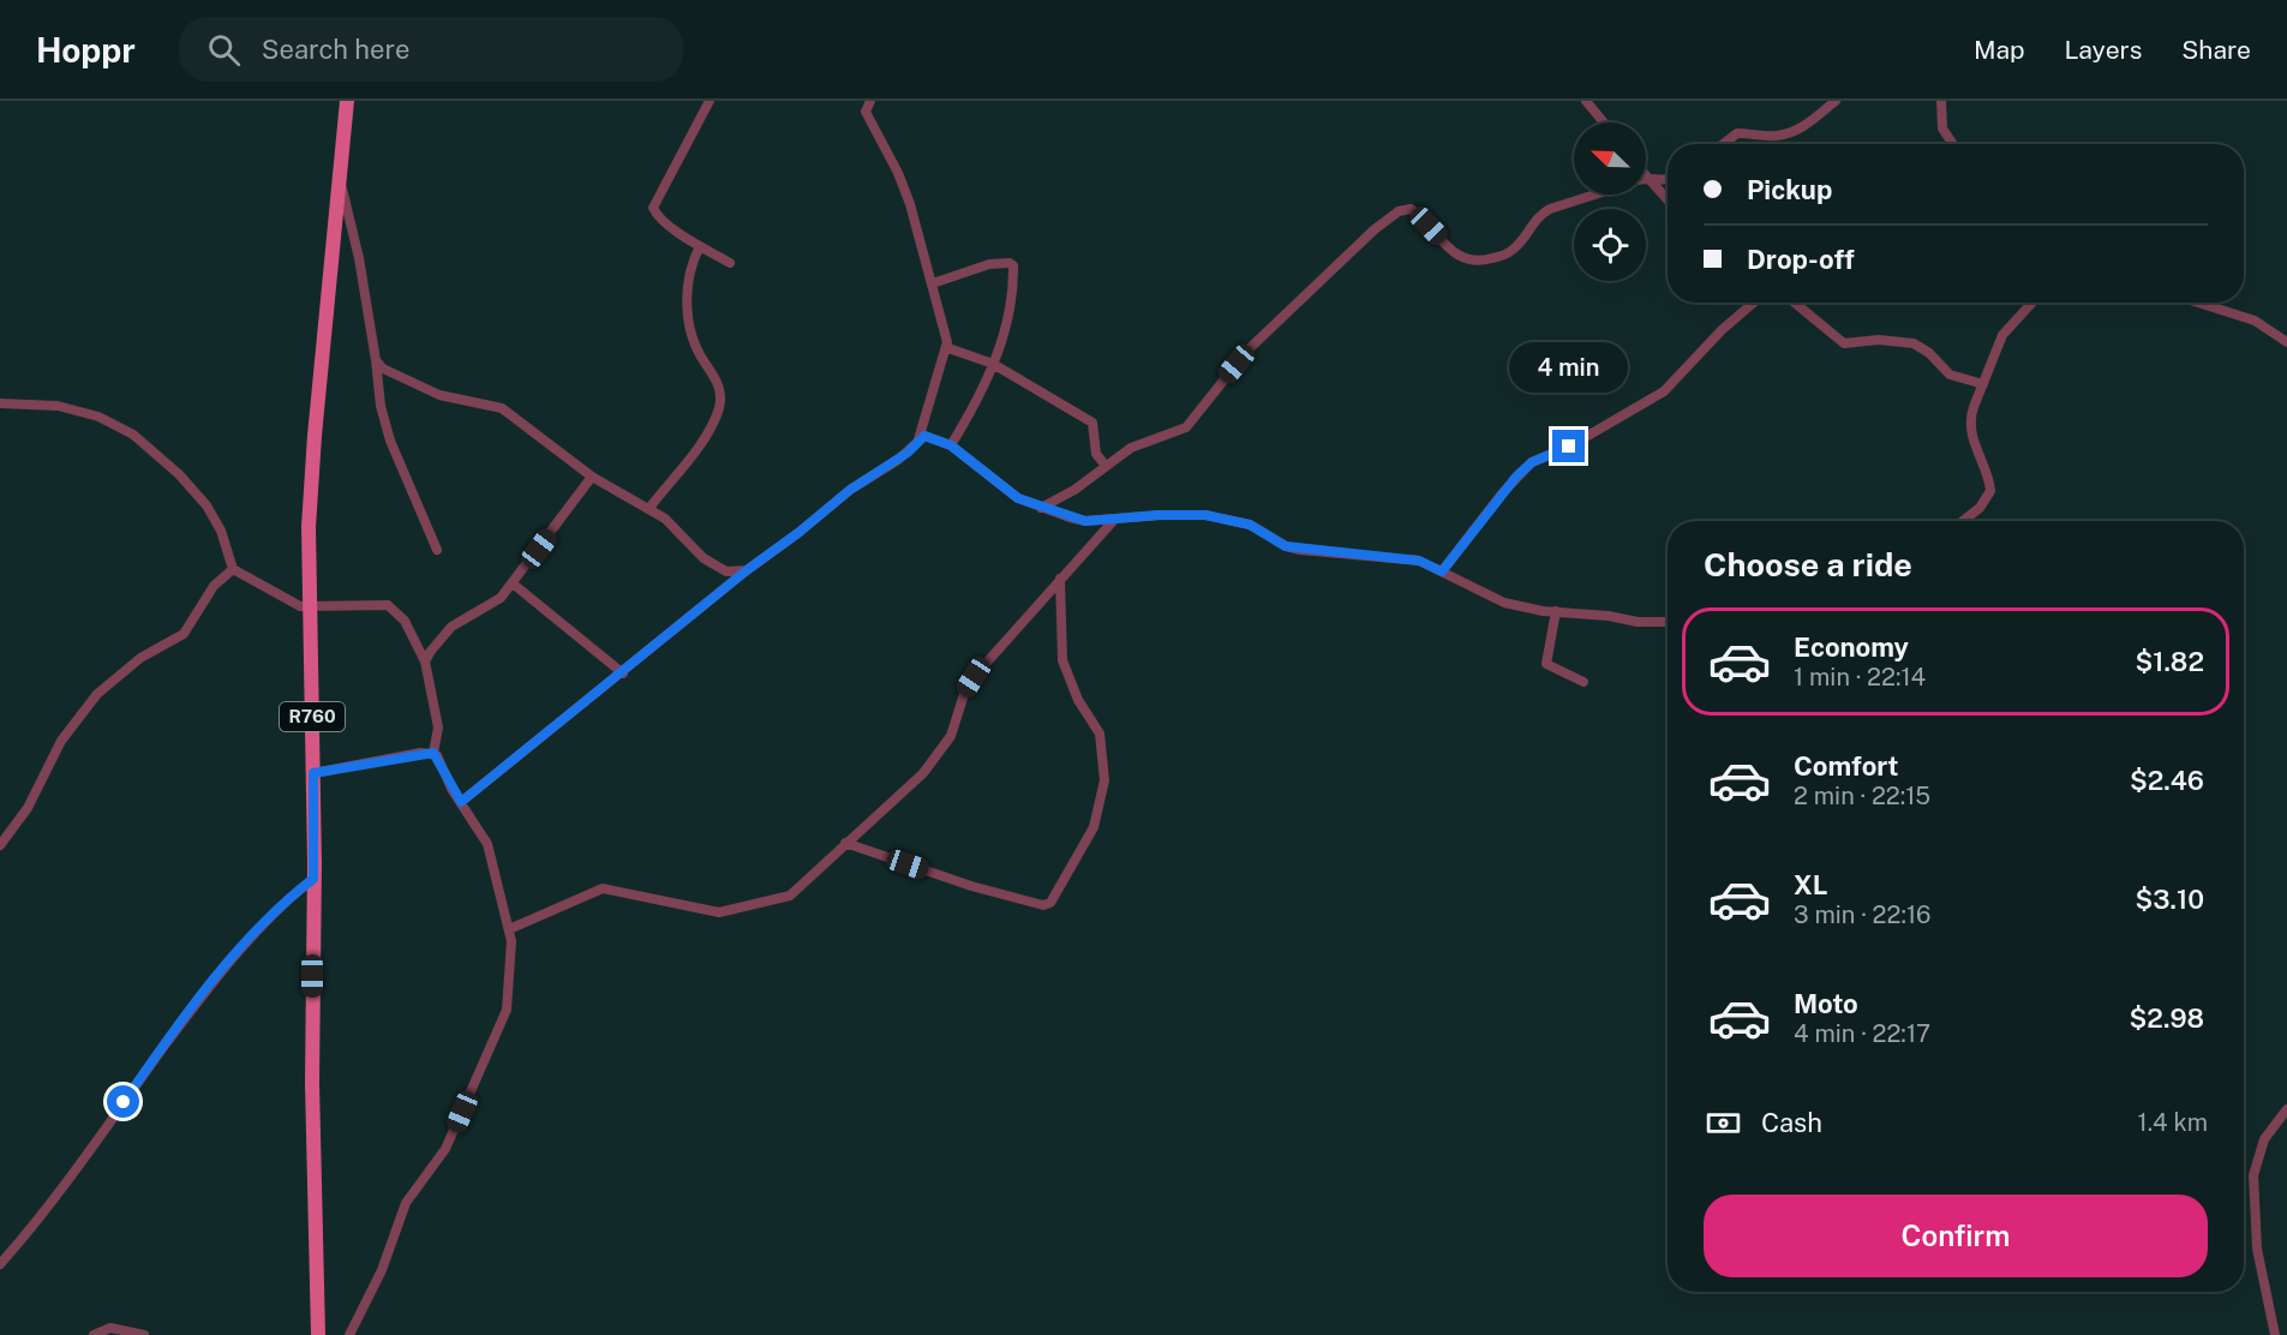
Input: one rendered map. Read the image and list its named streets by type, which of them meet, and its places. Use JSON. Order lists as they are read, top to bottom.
{
  "streets": {
    "main road": ["R760"]
  },
  "north": "top left",
  "page": {
    "header": "Hoppr",
    "search": "Search here",
    "nav": ["Map", "Layers", "Share"],
    "banner": ["Pickup", "Drop-off"],
    "bubble": "4 min",
    "heading": "Choose a ride",
    "list": [
      {
        "name": "Economy",
        "note": "1 min · 22:14",
        "value": "$1.82"
      },
      {
        "name": "Comfort",
        "note": "2 min · 22:15",
        "value": "$2.46"
      },
      {
        "name": "XL",
        "note": "3 min · 22:16",
        "value": "$3.10"
      },
      {
        "name": "Moto",
        "note": "4 min · 22:17",
        "value": "$2.98"
      }
    ],
    "pay": ["Cash", "1.4 km"],
    "buttons": "Confirm"
  }
}
